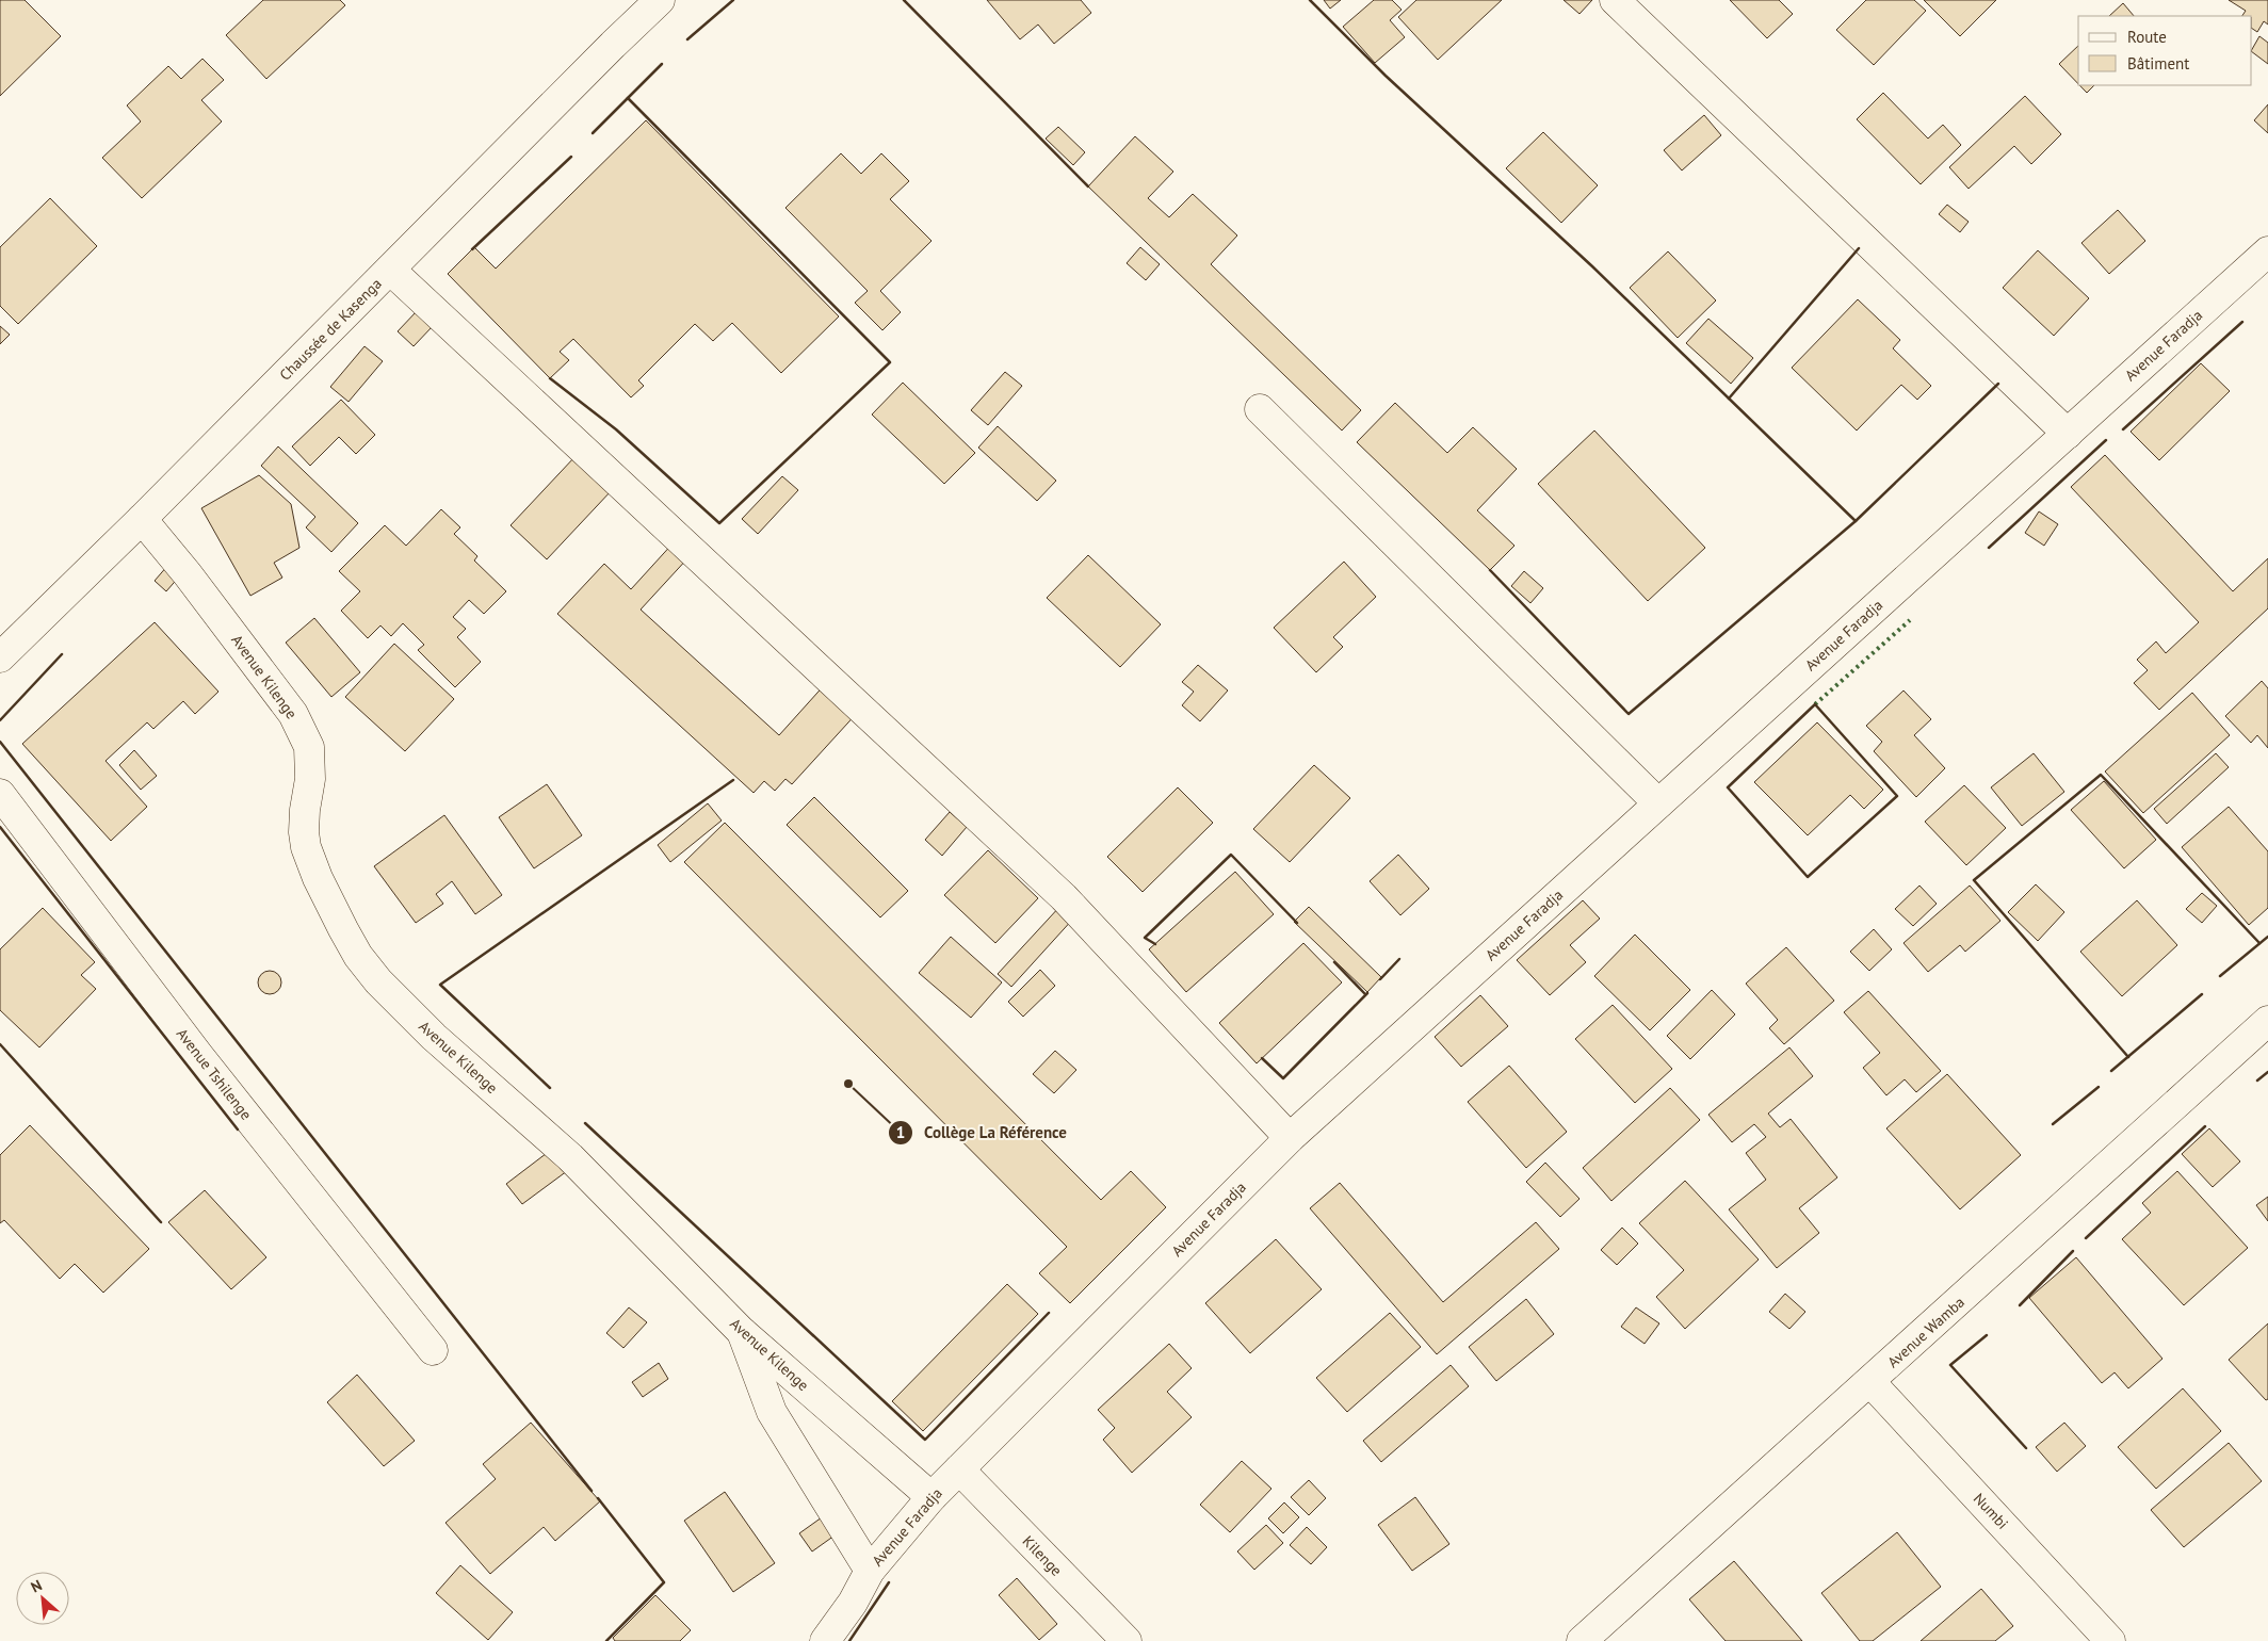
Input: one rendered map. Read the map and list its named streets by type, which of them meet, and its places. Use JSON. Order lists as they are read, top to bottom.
{
  "streets": {
    "street": [
      "Chaussée de Kasenga",
      "Avenue Faradja",
      "Avenue Kilenge",
      "Avenue Tshilenge",
      "Avenue Wamba",
      "Numbi",
      "Kilenge"
    ]
  },
  "crossings": [
    ["Chaussée de Kasenga", "Avenue Kilenge"],
    ["Avenue Faradja", "Avenue Kilenge"],
    ["Avenue Faradja", "Kilenge"],
    ["Avenue Wamba", "Numbi"]
  ],
  "places": ["Collège La Référence"],
  "legend": ["Route", "Bâtiment"],
  "north": "top left"
}
